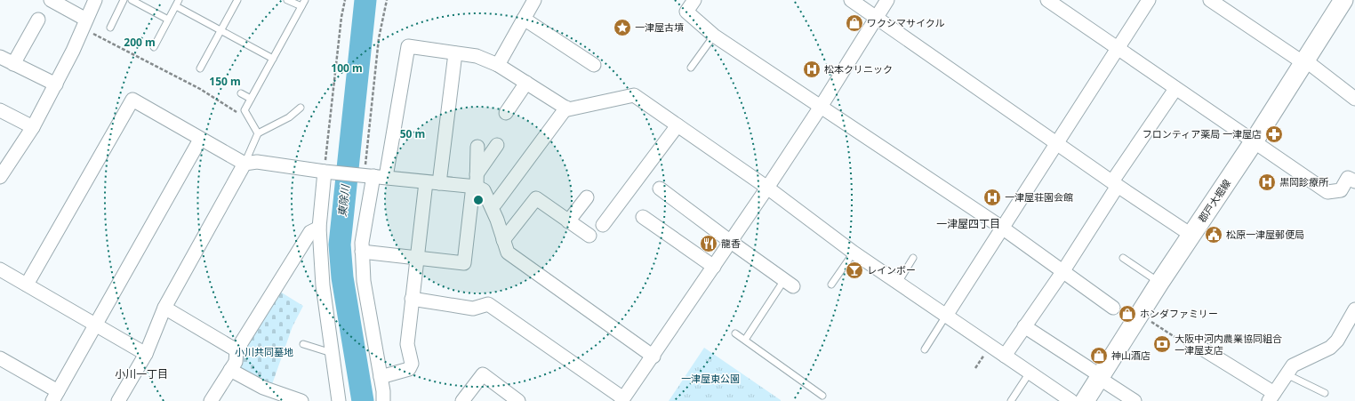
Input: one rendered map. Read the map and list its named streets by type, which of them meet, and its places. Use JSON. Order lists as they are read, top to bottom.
{
  "streets": {
    "main road": ["郡戸大堀線"]
  },
  "districts": ["一津屋四丁目", "小川一丁目"],
  "water": ["東除川"],
  "parks": ["小川共同墓地", "一津屋東公園"],
  "places": {
    "shop": ["ワクシマサイクル", "ホンダファミリー", "神山酒店"],
    "place": ["一津屋古墳"],
    "hospital": ["松本クリニック", "黒岡診療所", "一津屋荘園会館"],
    "pharmacy": ["フロンティア薬局 一津屋店"],
    "public building": ["松原一津屋郵便局"],
    "restaurant": ["龍香"],
    "bar": ["レインボー"],
    "bank": ["大阪中河内農業協同組合 一津屋支店"]
  },
  "rings": [
    "200 m",
    "100 m",
    "150 m",
    "50 m"
  ]
}
